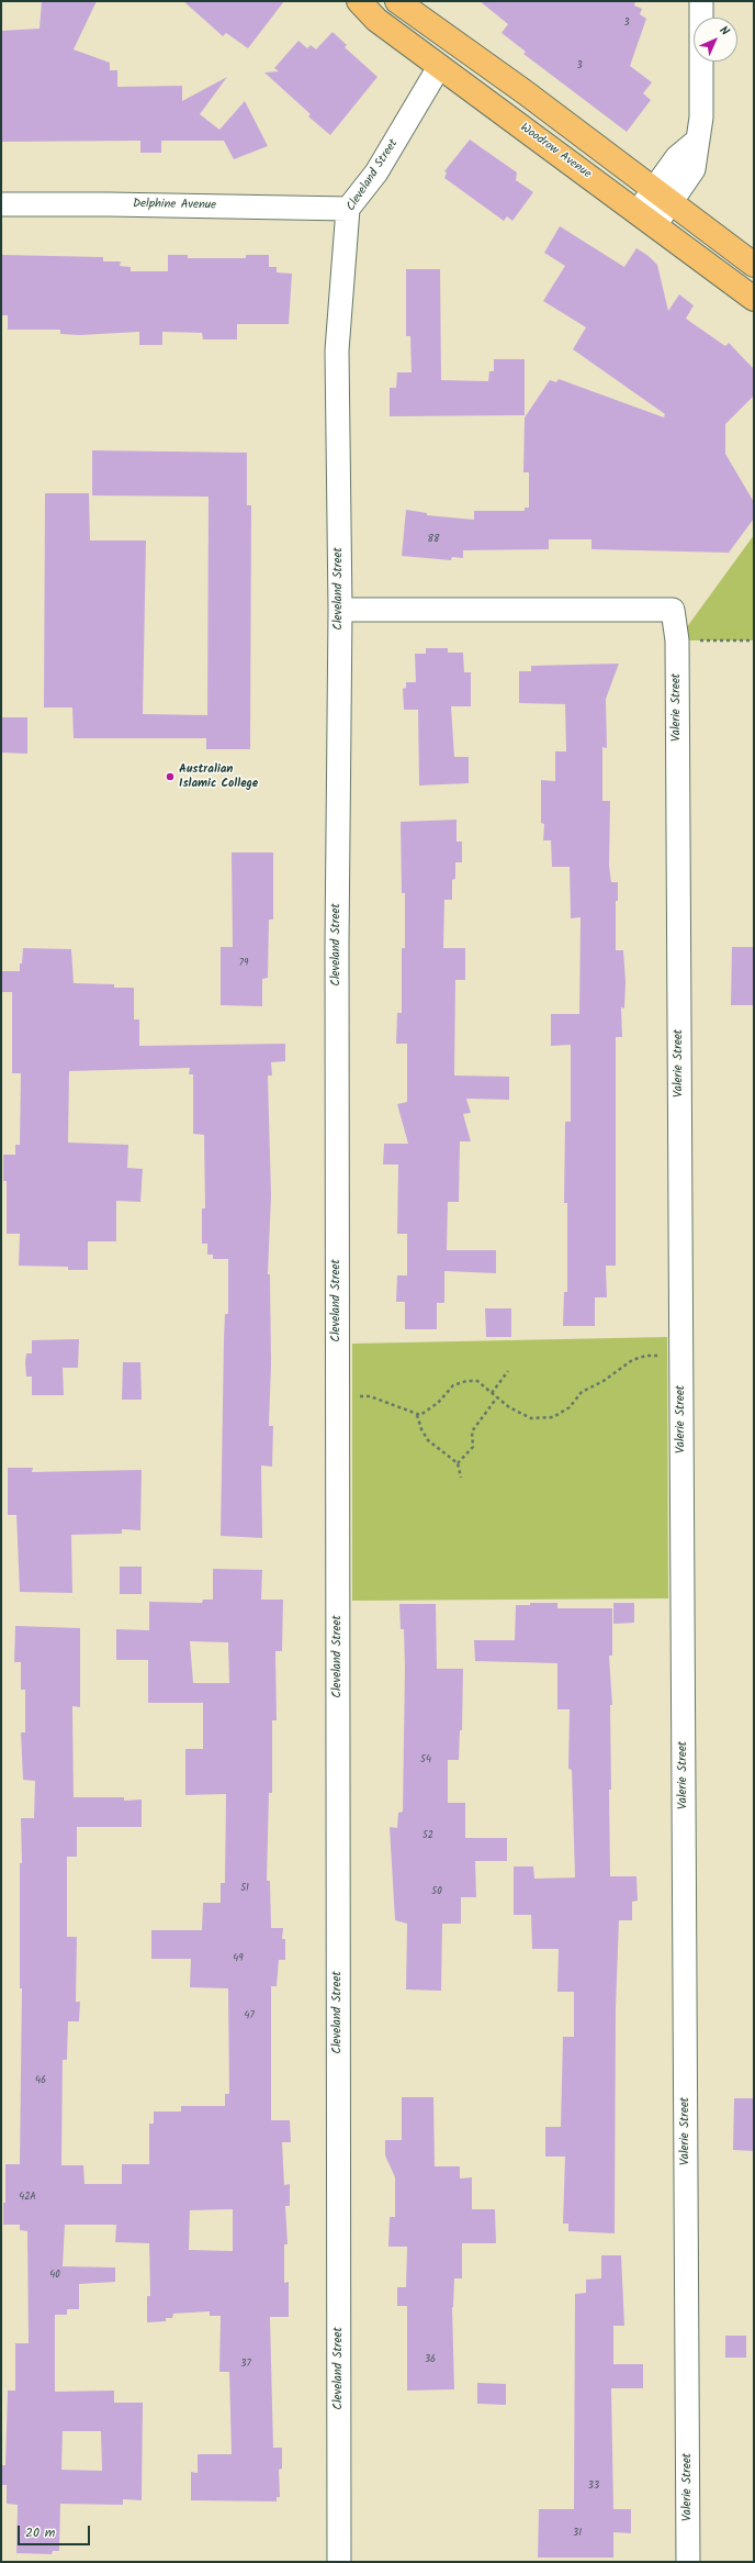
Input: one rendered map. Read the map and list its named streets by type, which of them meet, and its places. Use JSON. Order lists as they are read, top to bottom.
{
  "streets": {
    "main road": ["Woodrow Avenue"],
    "street": ["Cleveland Street", "Delphine Avenue", "Valerie Street"]
  },
  "crossings": [
    ["Woodrow Avenue", "Cleveland Street"],
    ["Cleveland Street", "Delphine Avenue"],
    ["Cleveland Street", "Valerie Street"]
  ],
  "places": ["Australian Islamic College"],
  "house_numbers": [
    "3",
    "3",
    "88",
    "79",
    "54",
    "52",
    "51",
    "50",
    "49",
    "47",
    "46",
    "42A",
    "40",
    "36",
    "37",
    "33",
    "31"
  ],
  "scale_bar": "20 m",
  "north": "top right"
}
